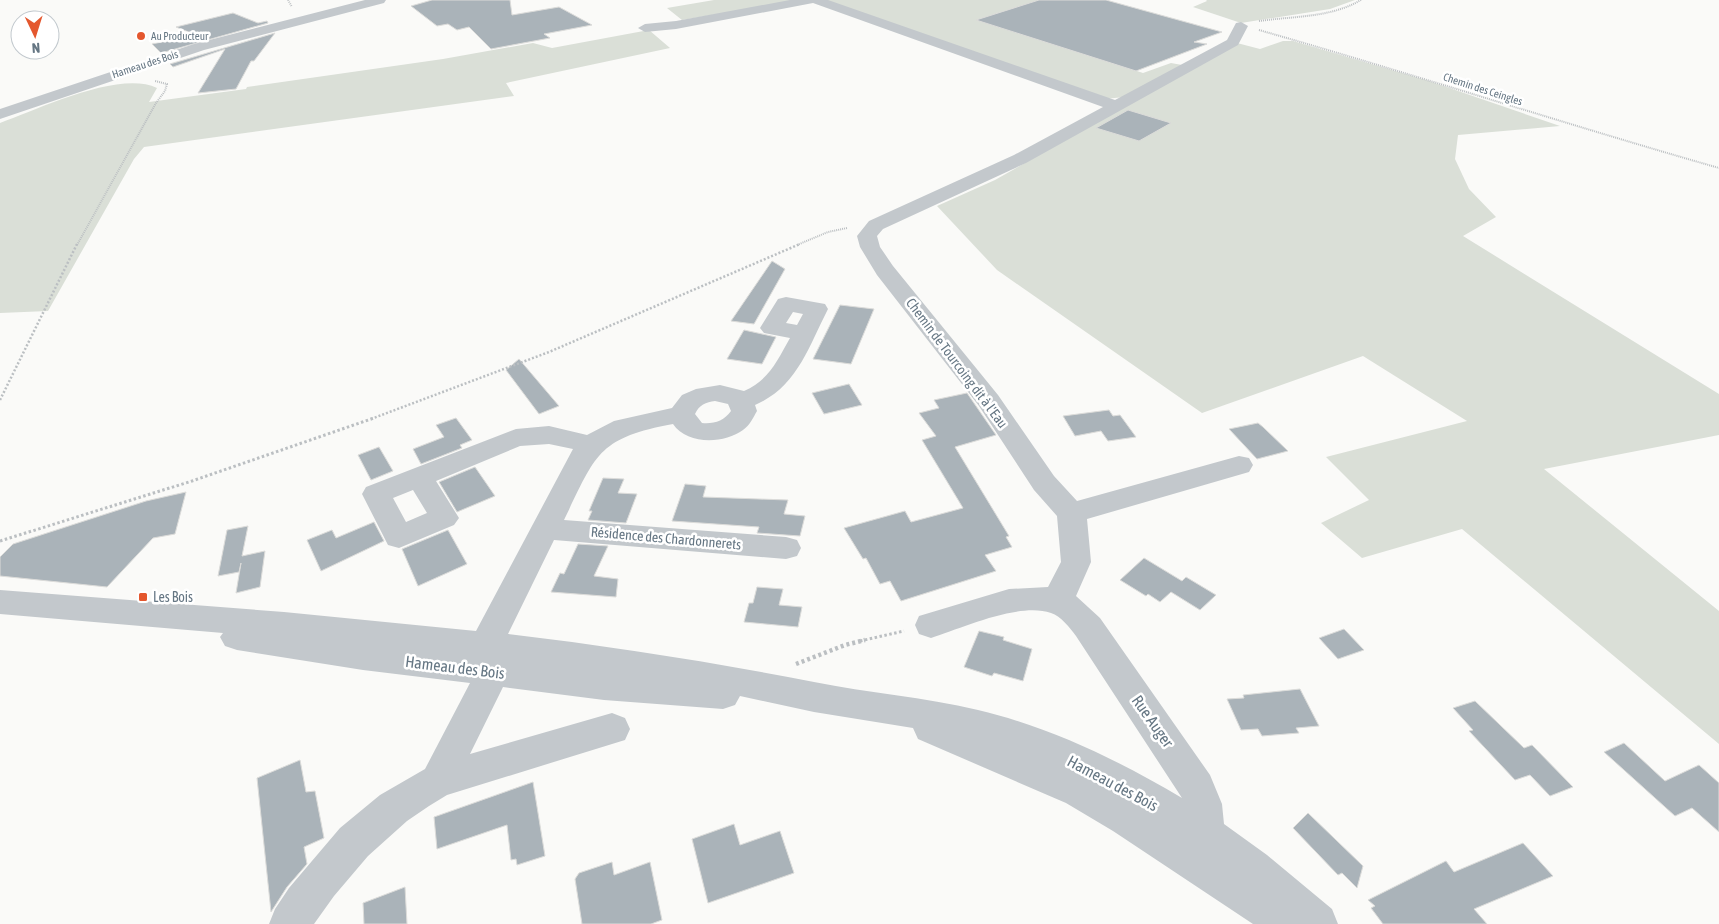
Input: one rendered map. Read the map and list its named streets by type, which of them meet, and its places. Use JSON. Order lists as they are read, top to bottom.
{
  "streets": {
    "street": [
      "Hameau des Bois",
      "Chemin de Tourcoing dit à l'Eau",
      "Résidence des Chardonnerets",
      "Rue Auger"
    ],
    "path": ["Chemin des Ceingles"]
  },
  "crossings": [
    ["Hameau des Bois", "Rue Auger"]
  ],
  "places": {
    "other": ["Au Producteur"],
    "transit": ["Les Bois"]
  },
  "north": "bottom"
}
